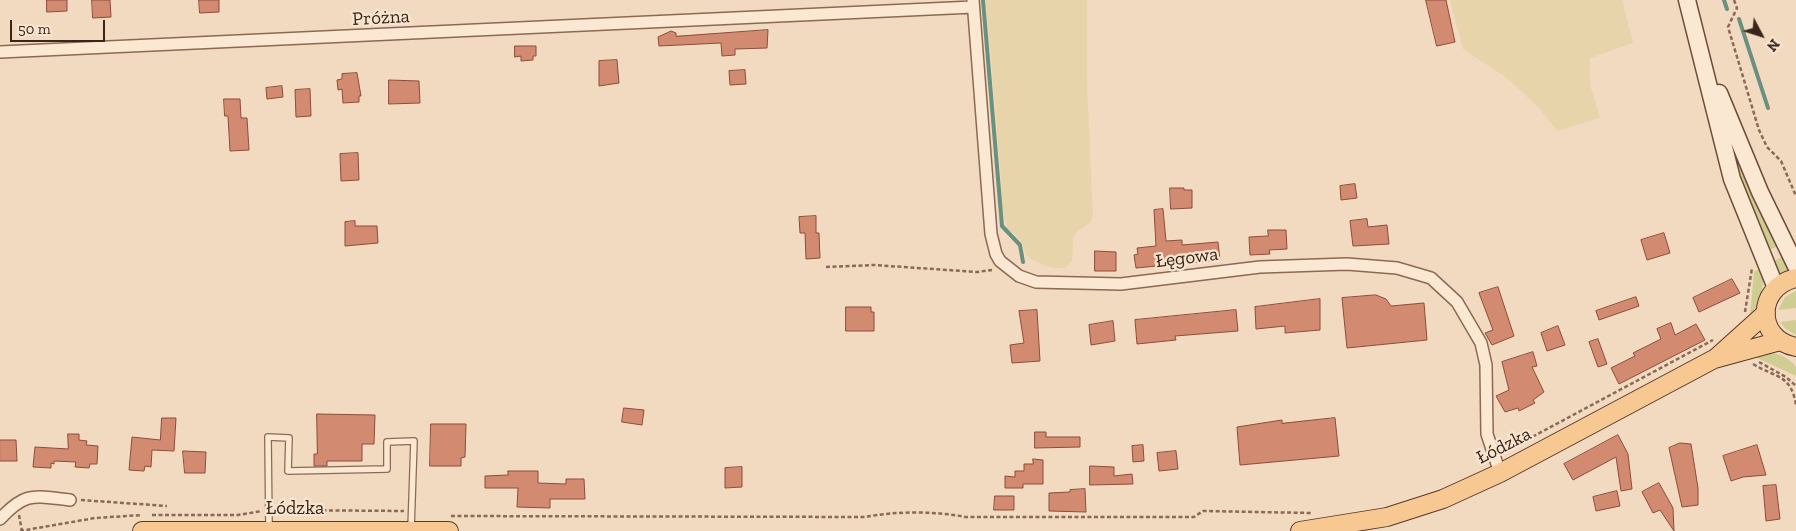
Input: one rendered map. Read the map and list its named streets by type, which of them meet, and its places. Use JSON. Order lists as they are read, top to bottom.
{
  "streets": {
    "main road": ["Łódzka"],
    "street": ["Próżna", "Łęgowa"]
  },
  "crossings": [
    ["Próżna", "Łęgowa"],
    ["Łęgowa", "Łódzka"]
  ],
  "scale_bar": "50 m",
  "north": "bottom right"
}
